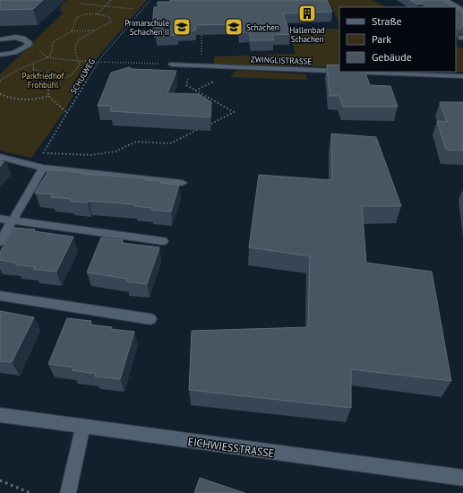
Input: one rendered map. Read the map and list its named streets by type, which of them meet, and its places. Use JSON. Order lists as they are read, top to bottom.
{
  "streets": {
    "street": ["ZWINGLISTRASSE", "EICHWIESSTRASSE"],
    "path": ["SCHULWEG"]
  },
  "parks": ["Parkfriedhof Frohbühl"],
  "places": {
    "building": ["Hallenbad Schachen"],
    "school or university": ["Primarschule Schachen II", "Schachen"]
  },
  "legend": ["Straße", "Park", "Gebäude"]
}
